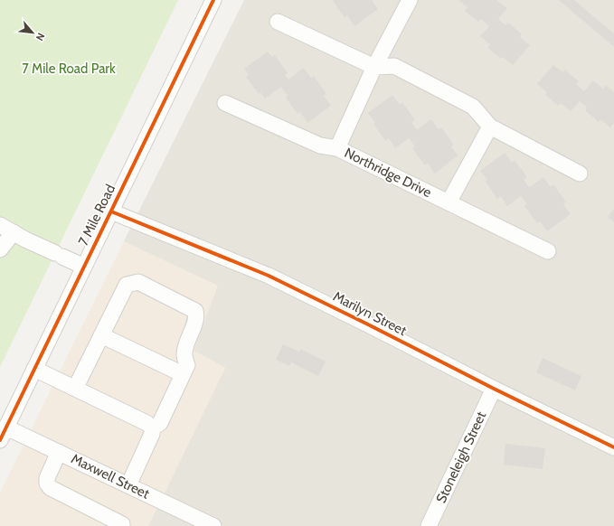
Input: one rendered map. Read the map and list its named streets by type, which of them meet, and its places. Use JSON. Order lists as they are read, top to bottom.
{
  "streets": {
    "street": [
      "Northridge Drive",
      "7 Mile Road",
      "Marilyn Street",
      "Stoneleigh Street",
      "Maxwell Street"
    ]
  },
  "crossings": [
    ["7 Mile Road", "Marilyn Street"],
    ["7 Mile Road", "Maxwell Street"],
    ["Marilyn Street", "Stoneleigh Street"]
  ],
  "parks": ["7 Mile Road Park"],
  "north": "bottom right"
}
